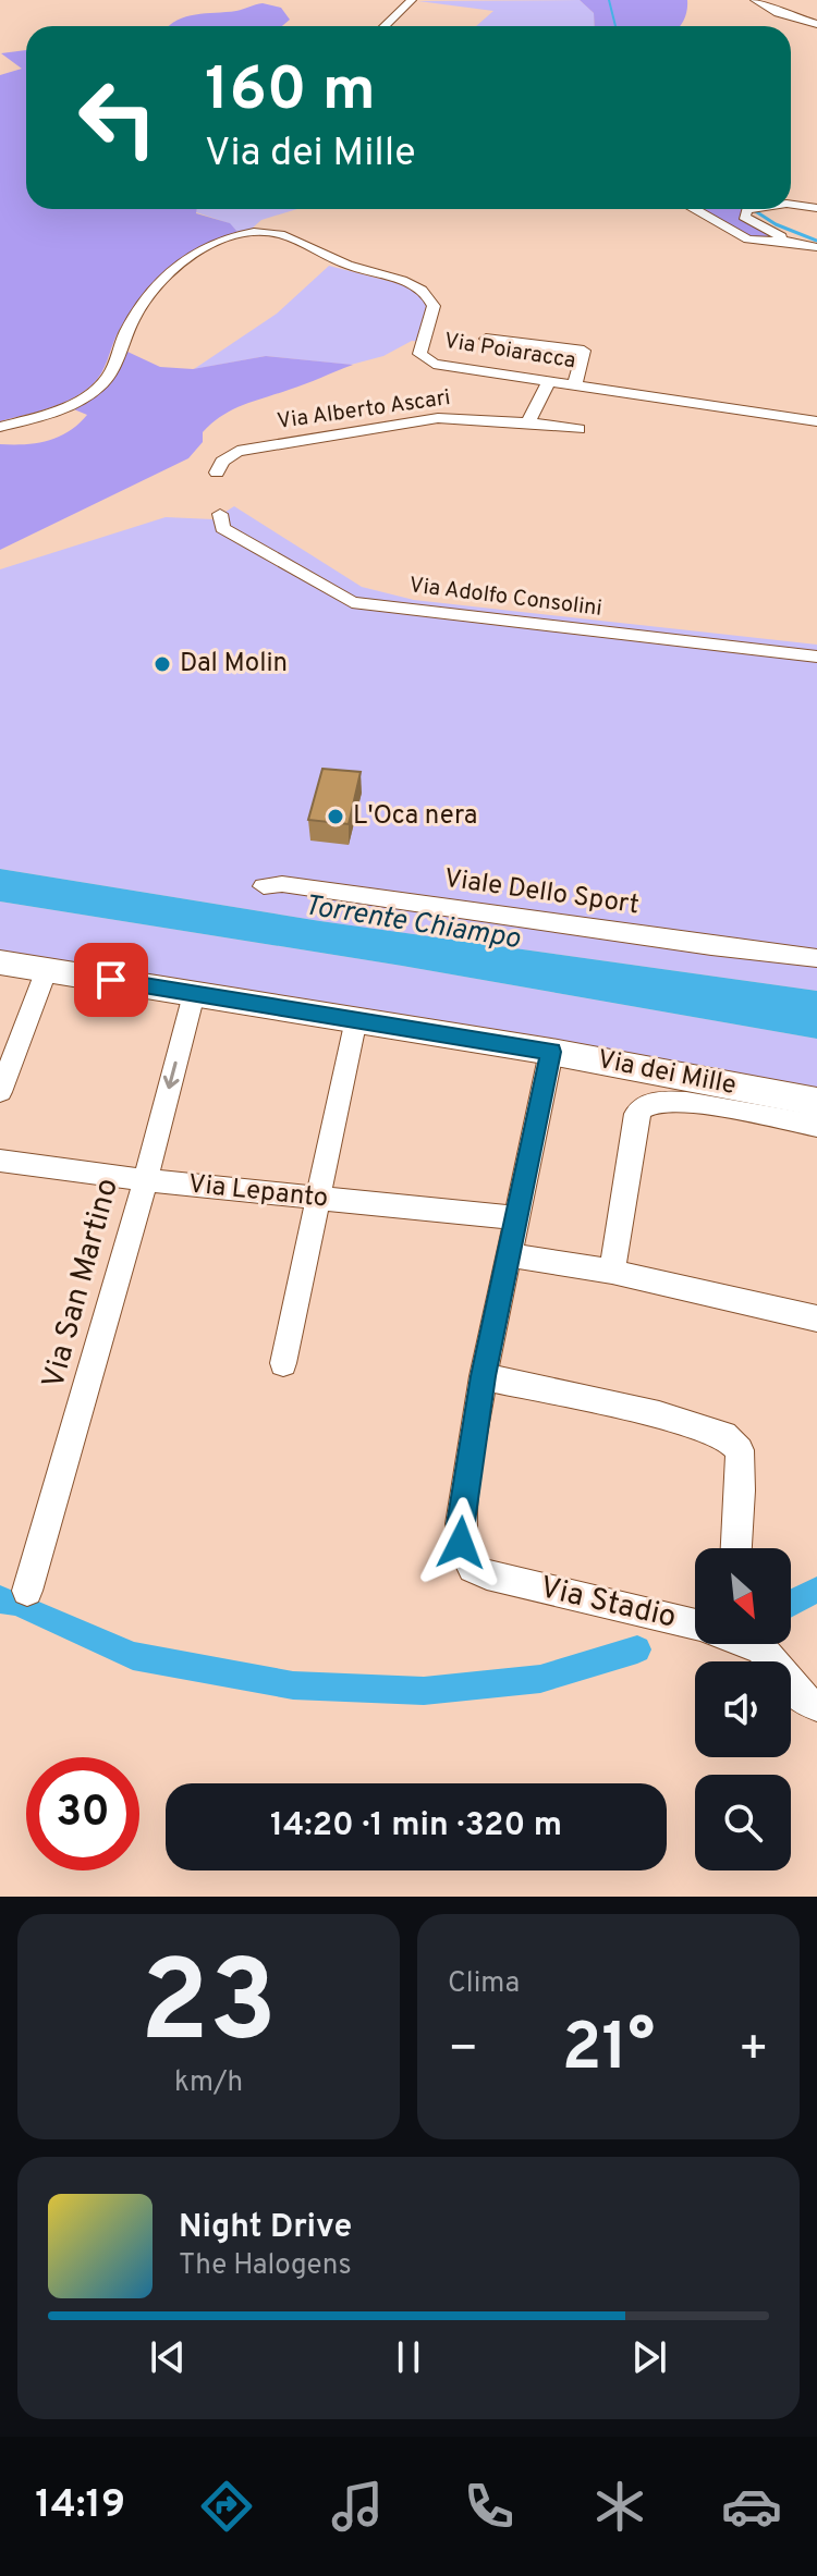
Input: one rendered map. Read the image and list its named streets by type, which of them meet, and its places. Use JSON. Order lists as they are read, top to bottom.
{
  "streets": {
    "main road": ["Via dei Mille"],
    "street": [
      "Via Poiaracca",
      "Via Alberto Ascari",
      "Via Adolfo Consolini",
      "Viale Dello Sport",
      "Via Lepanto",
      "Via San Martino",
      "Via Stadio"
    ]
  },
  "crossings": [
    ["Via dei Mille", "Via San Martino"],
    ["Via dei Mille", "Via Stadio"],
    ["Via Lepanto", "Via San Martino"],
    ["Via Lepanto", "Via Stadio"]
  ],
  "water": ["Torrente Chiampo"],
  "places": ["Dal Molin", "L'Oca nera"],
  "north": "bottom right",
  "page": {
    "turn": ["160 m", "Via dei Mille"],
    "limit": "30",
    "trip": "14:20 · 1 min · 320 m",
    "tile": [
      ["23", "km/h"],
      "Clima"
    ],
    "heat": ["−", "21°", "+"],
    "song": ["Night Drive", "The Halogens"],
    "tabs": "14:19"
  }
}
